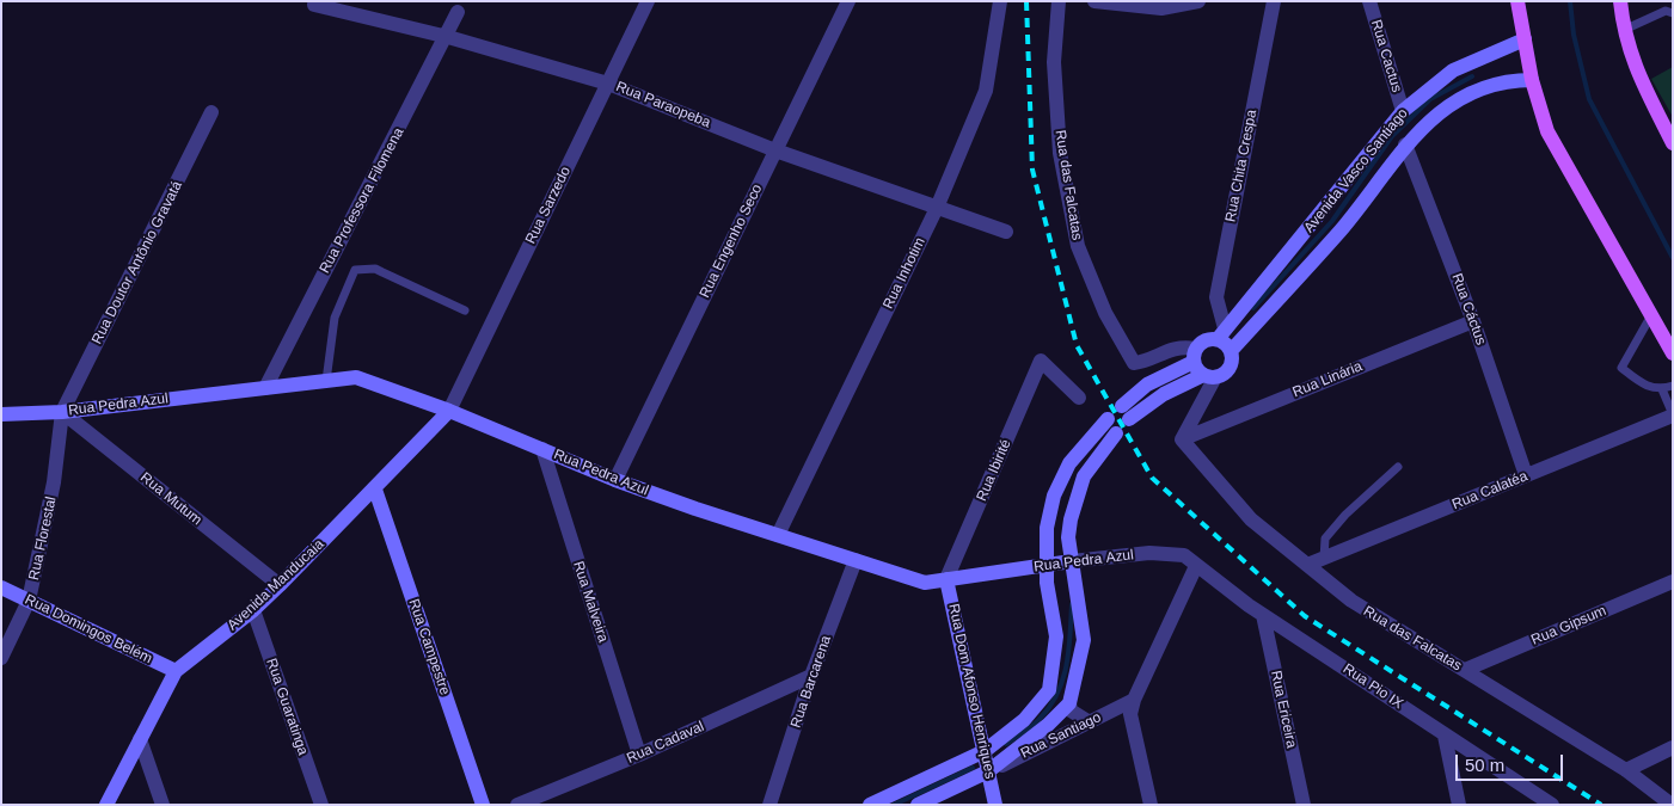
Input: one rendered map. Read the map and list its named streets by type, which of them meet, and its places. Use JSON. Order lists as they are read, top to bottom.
{
  "streets": {
    "street": [
      "Rua Cactus",
      "Rua Paraopeba",
      "Rua Chita Crespa",
      "Avenida Vasco Santiago",
      "Rua das Falcatas",
      "Rua Professora Filomena",
      "Rua Sarzedo",
      "Rua Engenho Seco",
      "Rua Doutor Antônio Gravatá",
      "Rua Inhotim",
      "Rua Cáctus",
      "Rua Linária",
      "Rua Pedra Azul",
      "Rua Ibirité",
      "Rua Calatéa",
      "Rua Mutum",
      "Rua Florestal",
      "Avenida Manducaia",
      "Rua Malveira",
      "Rua Gipsum",
      "Rua Domingos Belém",
      "Rua Campestre",
      "Rua Barcarena",
      "Rua Pio IX",
      "Rua Dom Afonso Henriques",
      "Rua Guaratinga",
      "Rua Ericeira",
      "Rua Santiago",
      "Rua Cadaval"
    ]
  },
  "crossings": [
    ["Rua Cactus", "Avenida Vasco Santiago"],
    ["Rua Paraopeba", "Rua Professora Filomena"],
    ["Rua Paraopeba", "Rua Sarzedo"],
    ["Rua Paraopeba", "Rua Engenho Seco"],
    ["Rua Paraopeba", "Rua Inhotim"],
    ["Rua Chita Crespa", "Avenida Vasco Santiago"],
    ["Rua Chita Crespa", "Rua das Falcatas"],
    ["Avenida Vasco Santiago", "Rua das Falcatas"],
    ["Avenida Vasco Santiago", "Rua Cáctus"],
    ["Rua das Falcatas", "Rua Linária"],
    ["Rua das Falcatas", "Rua Calatéa"],
    ["Rua das Falcatas", "Rua Gipsum"],
    ["Rua Professora Filomena", "Rua Pedra Azul"],
    ["Rua Sarzedo", "Rua Pedra Azul"],
    ["Rua Sarzedo", "Avenida Manducaia"],
    ["Rua Engenho Seco", "Rua Pedra Azul"],
    ["Rua Doutor Antônio Gravatá", "Rua Pedra Azul"],
    ["Rua Doutor Antônio Gravatá", "Rua Mutum"],
    ["Rua Doutor Antônio Gravatá", "Rua Florestal"],
    ["Rua Inhotim", "Rua Pedra Azul"],
    ["Rua Cáctus", "Rua Linária"],
    ["Rua Cáctus", "Rua Calatéa"],
    ["Rua Pedra Azul", "Rua Ibirité"],
    ["Rua Pedra Azul", "Rua Mutum"],
    ["Rua Pedra Azul", "Rua Florestal"],
    ["Rua Pedra Azul", "Avenida Manducaia"],
    ["Rua Pedra Azul", "Rua Malveira"],
    ["Rua Pedra Azul", "Rua Barcarena"],
    ["Rua Pedra Azul", "Rua Pio IX"],
    ["Rua Pedra Azul", "Rua Dom Afonso Henriques"],
    ["Rua Ibirité", "Rua Dom Afonso Henriques"],
    ["Rua Mutum", "Rua Florestal"],
    ["Rua Mutum", "Avenida Manducaia"],
    ["Rua Florestal", "Rua Domingos Belém"],
    ["Avenida Manducaia", "Rua Domingos Belém"],
    ["Avenida Manducaia", "Rua Campestre"],
    ["Avenida Manducaia", "Rua Guaratinga"],
    ["Rua Malveira", "Rua Cadaval"],
    ["Rua Barcarena", "Rua Cadaval"],
    ["Rua Pio IX", "Rua Ericeira"],
    ["Rua Dom Afonso Henriques", "Rua Santiago"]
  ],
  "scale_bar": "50 m"
}
